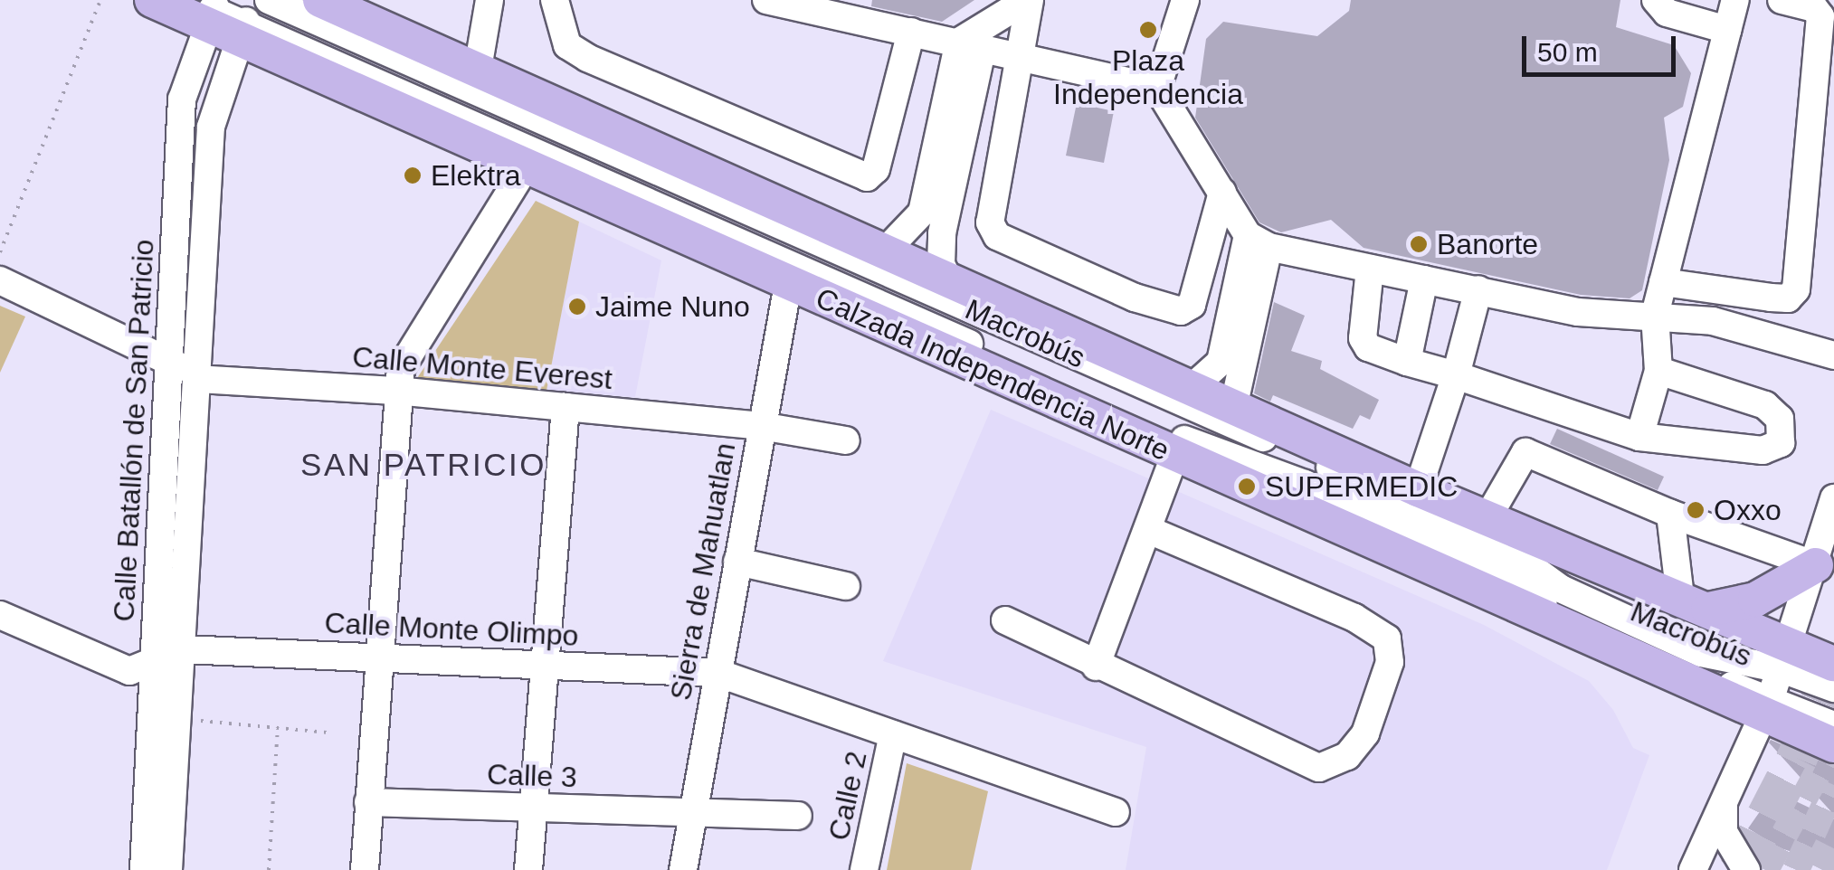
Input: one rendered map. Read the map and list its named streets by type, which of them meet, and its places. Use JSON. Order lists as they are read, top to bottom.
{
  "streets": {
    "main road": ["Calzada Independencia Norte"],
    "street": [
      "Macrobús",
      "Calle Monte Everest",
      "Calle Batallón de San Patricio",
      "Sierra de Mahuatlan",
      "Calle Monte Olimpo",
      "Calle 3",
      "Calle 2"
    ]
  },
  "crossings": [
    ["Macrobús", "Calzada Independencia Norte"],
    ["Macrobús", "Calle Batallón de San Patricio"],
    ["Calle Monte Everest", "Calle Batallón de San Patricio"],
    ["Calle Monte Everest", "Sierra de Mahuatlan"],
    ["Calzada Independencia Norte", "Calle Batallón de San Patricio"],
    ["Calzada Independencia Norte", "Sierra de Mahuatlan"],
    ["Calle Batallón de San Patricio", "Calle Monte Olimpo"],
    ["Sierra de Mahuatlan", "Calle Monte Olimpo"],
    ["Sierra de Mahuatlan", "Calle 3"],
    ["Calle Monte Olimpo", "Calle 2"]
  ],
  "districts": ["SAN PATRICIO"],
  "places": [
    "Plaza Independencia",
    "Elektra",
    "Banorte",
    "Jaime Nuno",
    "SUPERMEDIC",
    "Oxxo"
  ],
  "scale_bar": "50 m"
}
